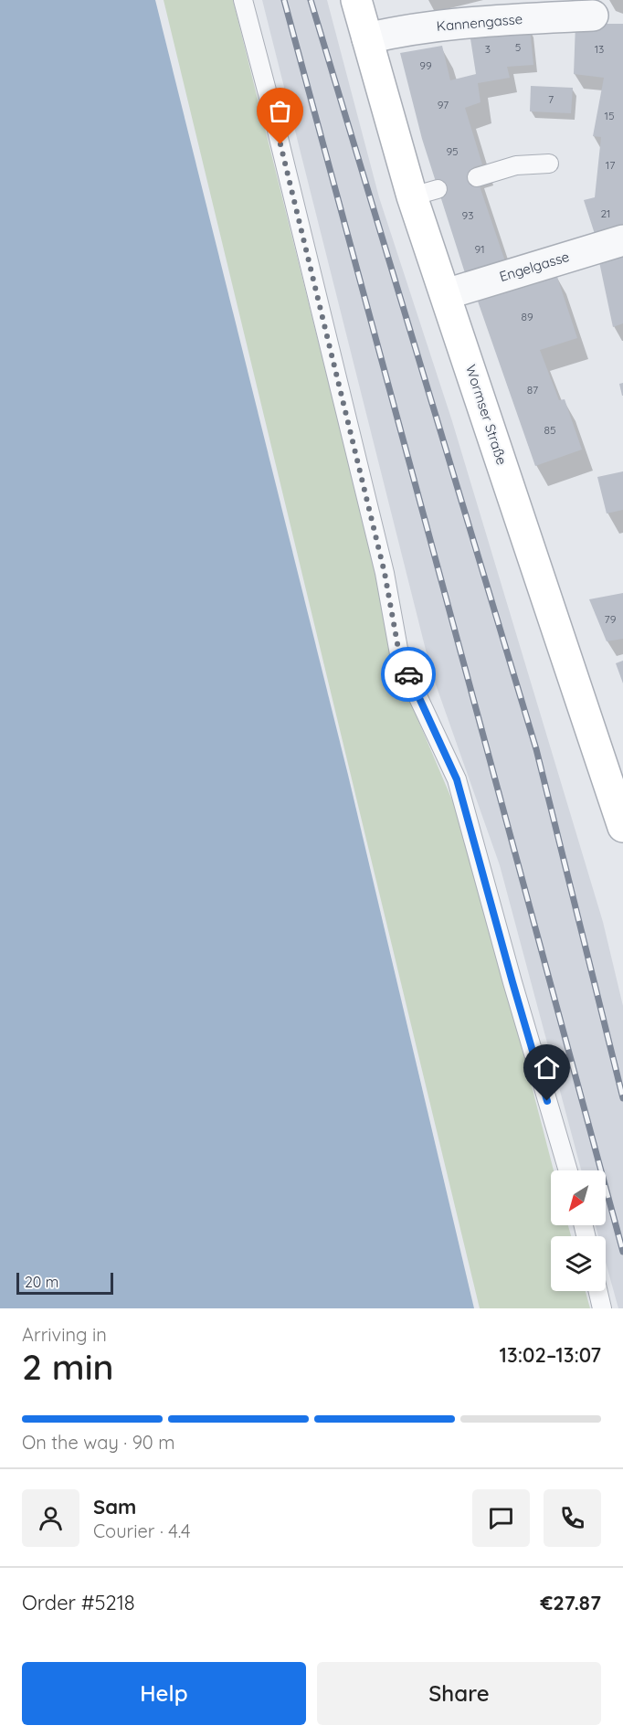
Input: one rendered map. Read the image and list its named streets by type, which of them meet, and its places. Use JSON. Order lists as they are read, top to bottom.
{
  "streets": {
    "main road": ["Wormser Straße"],
    "street": ["Kannengasse", "Engelgasse"]
  },
  "crossings": [
    ["Kannengasse", "Wormser Straße"],
    ["Engelgasse", "Wormser Straße"]
  ],
  "house_numbers": [
    "5",
    "3",
    "13",
    "99",
    "7",
    "97",
    "15",
    "95",
    "17",
    "21",
    "93",
    "91",
    "89",
    "87",
    "85",
    "79"
  ],
  "scale_bar": "20 m",
  "north": "bottom left",
  "page": {
    "scale": "20 m",
    "heading": ["2 min", "Arriving in", "13:02–13:07"],
    "panel": [
      "Sam",
      "Courier · 4.4",
      "Order #5218",
      "€27.87"
    ],
    "bar": "On the way · 90 m",
    "buttons": ["Help", "Share"]
  }
}
